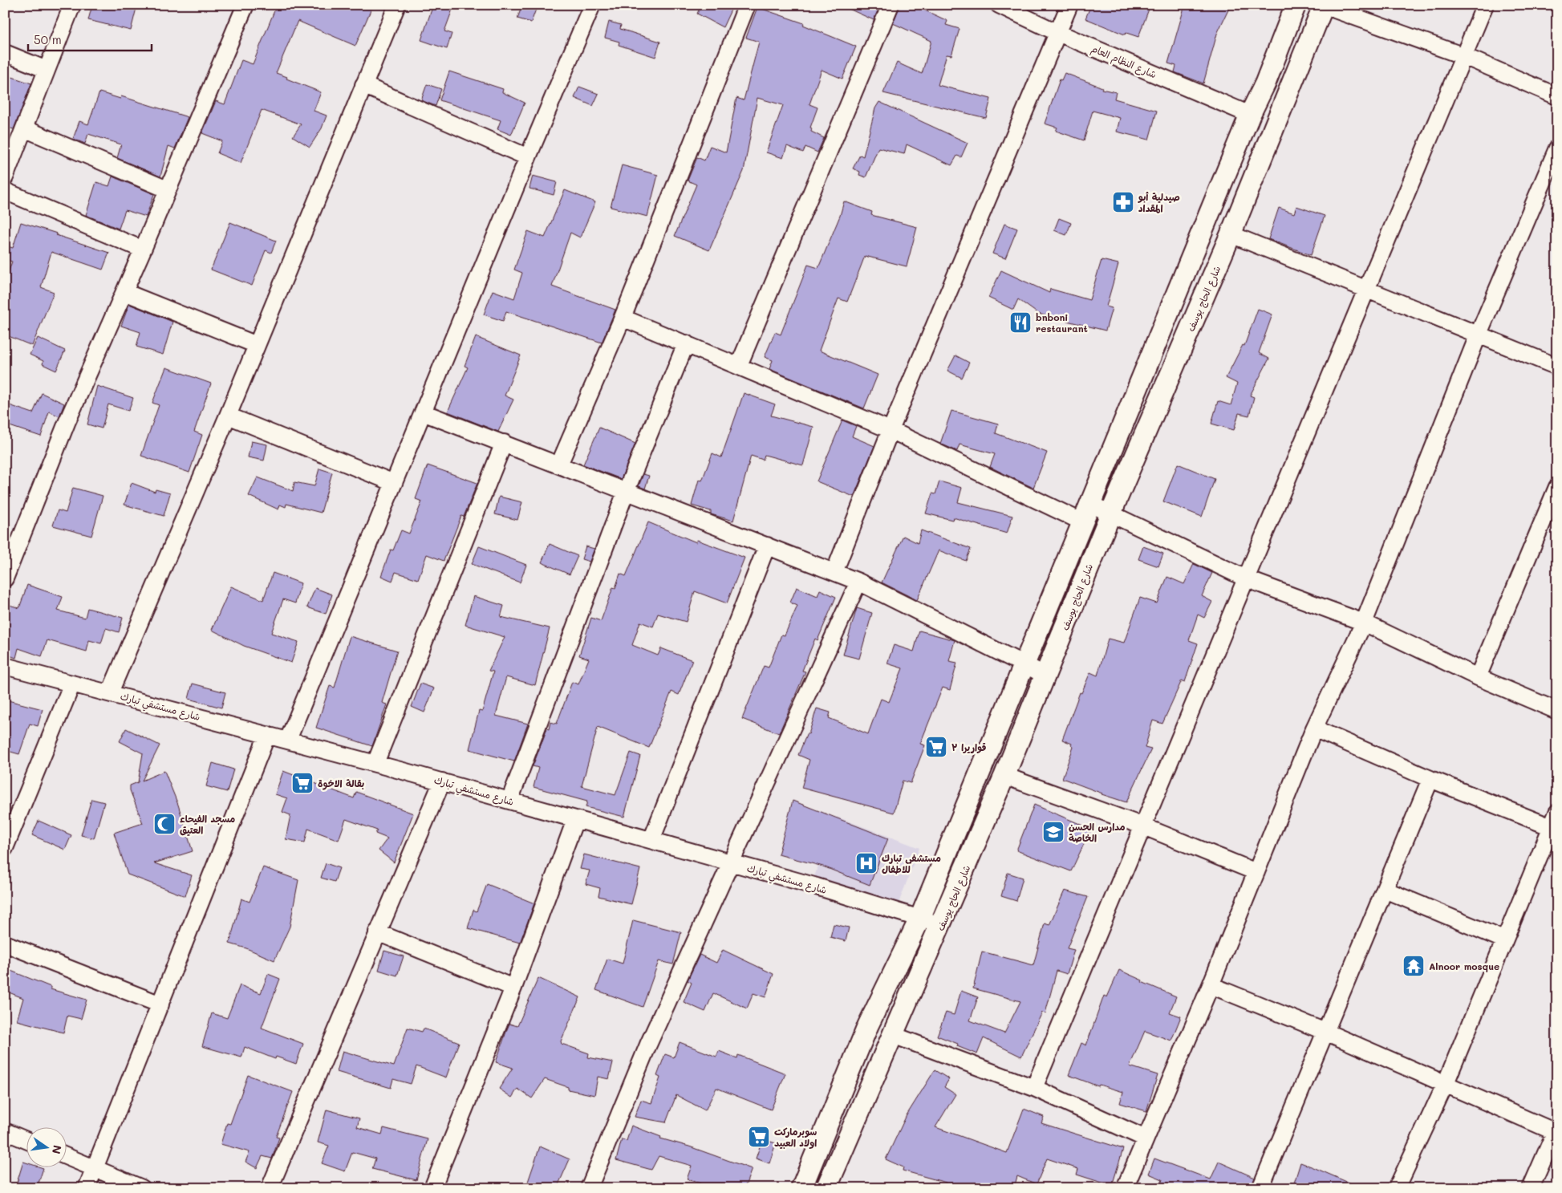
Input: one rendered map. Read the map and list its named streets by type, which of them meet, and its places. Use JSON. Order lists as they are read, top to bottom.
{
  "streets": {
    "main road": ["شارع الحاج يوسف"],
    "street": ["شارع النظام العام", "شارع مستشفي تبارك"]
  },
  "crossings": [
    ["شارع الحاج يوسف", "شارع مستشفي تبارك"]
  ],
  "places": {
    "pharmacy": ["صيدلية أبو المقداد"],
    "restaurant": ["bnboni restaurant"],
    "supermarket": ["قواريرا ٣", "بقالة الاخوة", "سوبرماركت اولاد العبيد"],
    "mosque": ["مسجد الفيحاء العتيق"],
    "school or university": ["مدارس الحسن الخاصة"],
    "hospital": ["مستشفى تبارك للاطفال"],
    "temple": ["Alnoor mosque"]
  },
  "scale_bar": "50 m",
  "north": "right"
}
